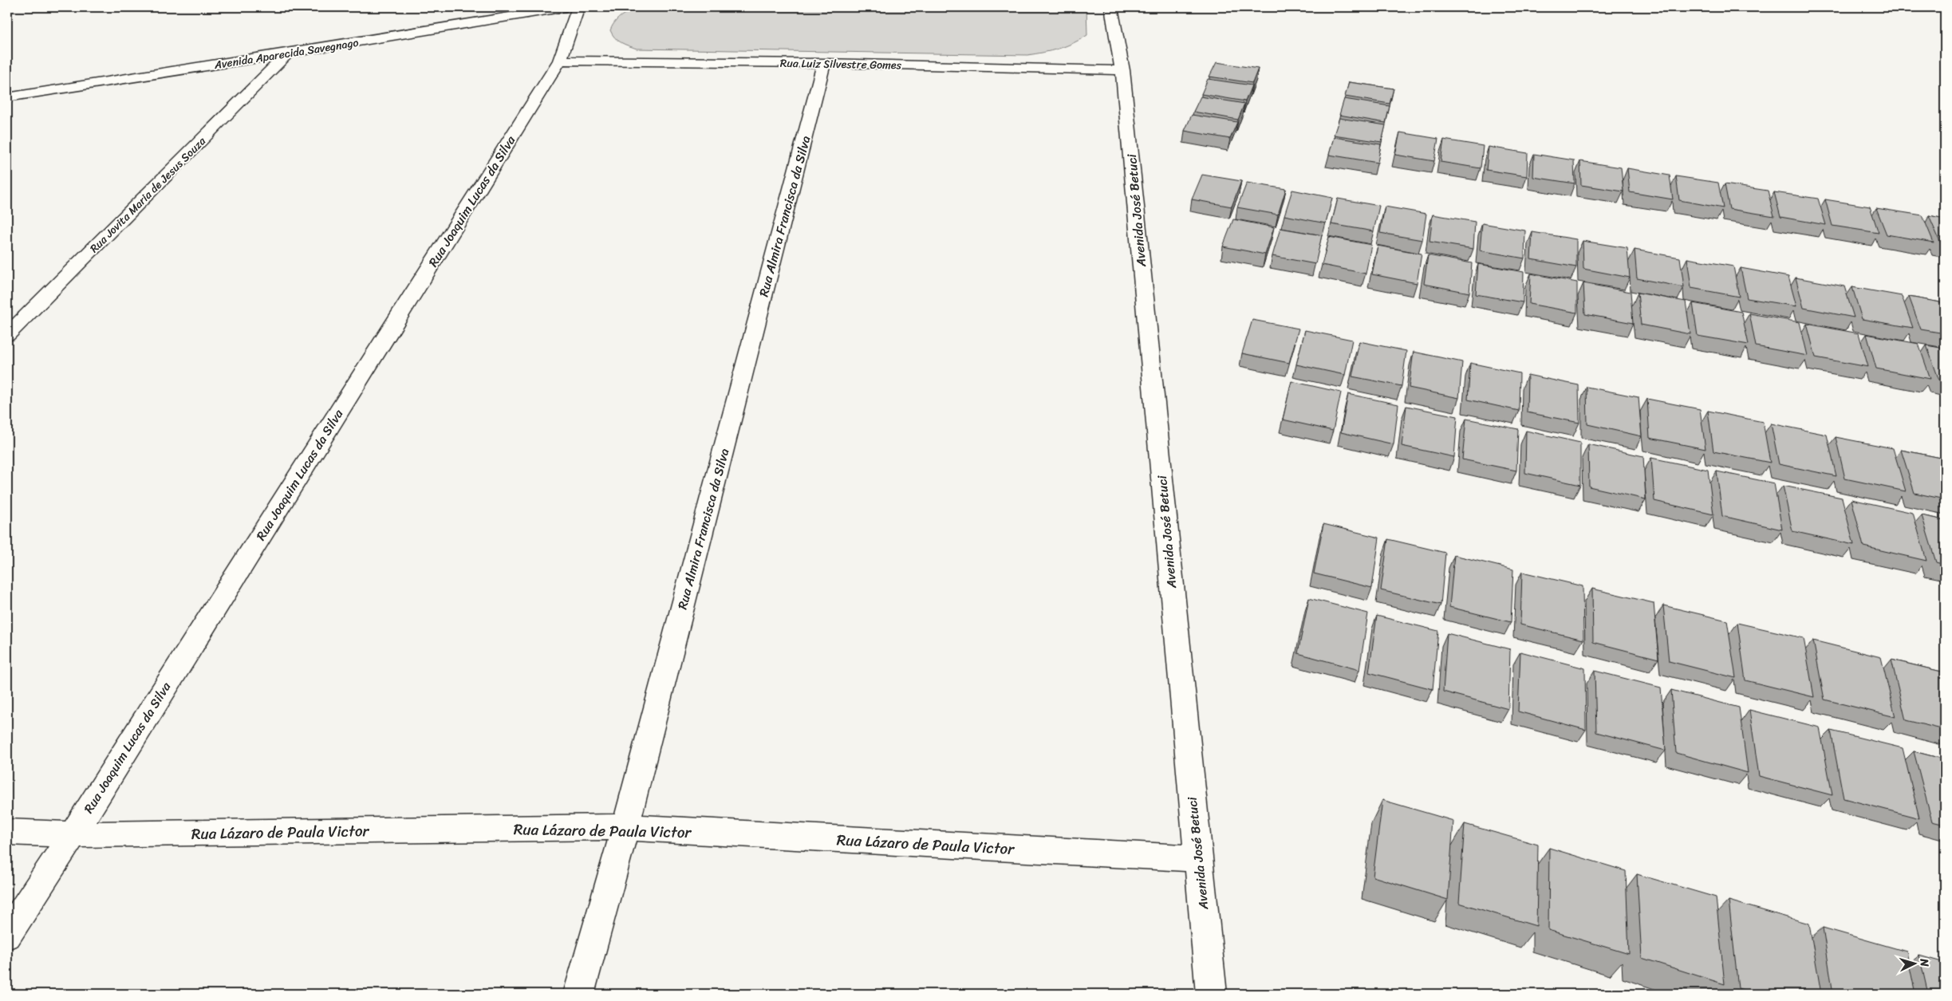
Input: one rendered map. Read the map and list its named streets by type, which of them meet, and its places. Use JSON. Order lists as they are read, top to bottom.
{
  "streets": {
    "street": [
      "Avenida Aparecida Savegnago",
      "Rua Luiz Silvestre Gomes",
      "Rua Jovita Maria de Jesus Souza",
      "Rua Joaquim Lucas da Silva",
      "Avenida José Betuci",
      "Rua Almira Francisca da Silva",
      "Rua Lázaro de Paula Victor"
    ]
  },
  "crossings": [
    ["Avenida Aparecida Savegnago", "Rua Jovita Maria de Jesus Souza"],
    ["Rua Luiz Silvestre Gomes", "Rua Joaquim Lucas da Silva"],
    ["Rua Luiz Silvestre Gomes", "Avenida José Betuci"],
    ["Rua Luiz Silvestre Gomes", "Rua Almira Francisca da Silva"],
    ["Rua Joaquim Lucas da Silva", "Rua Lázaro de Paula Victor"],
    ["Avenida José Betuci", "Rua Lázaro de Paula Victor"],
    ["Rua Almira Francisca da Silva", "Rua Lázaro de Paula Victor"]
  ],
  "north": "right"
}
